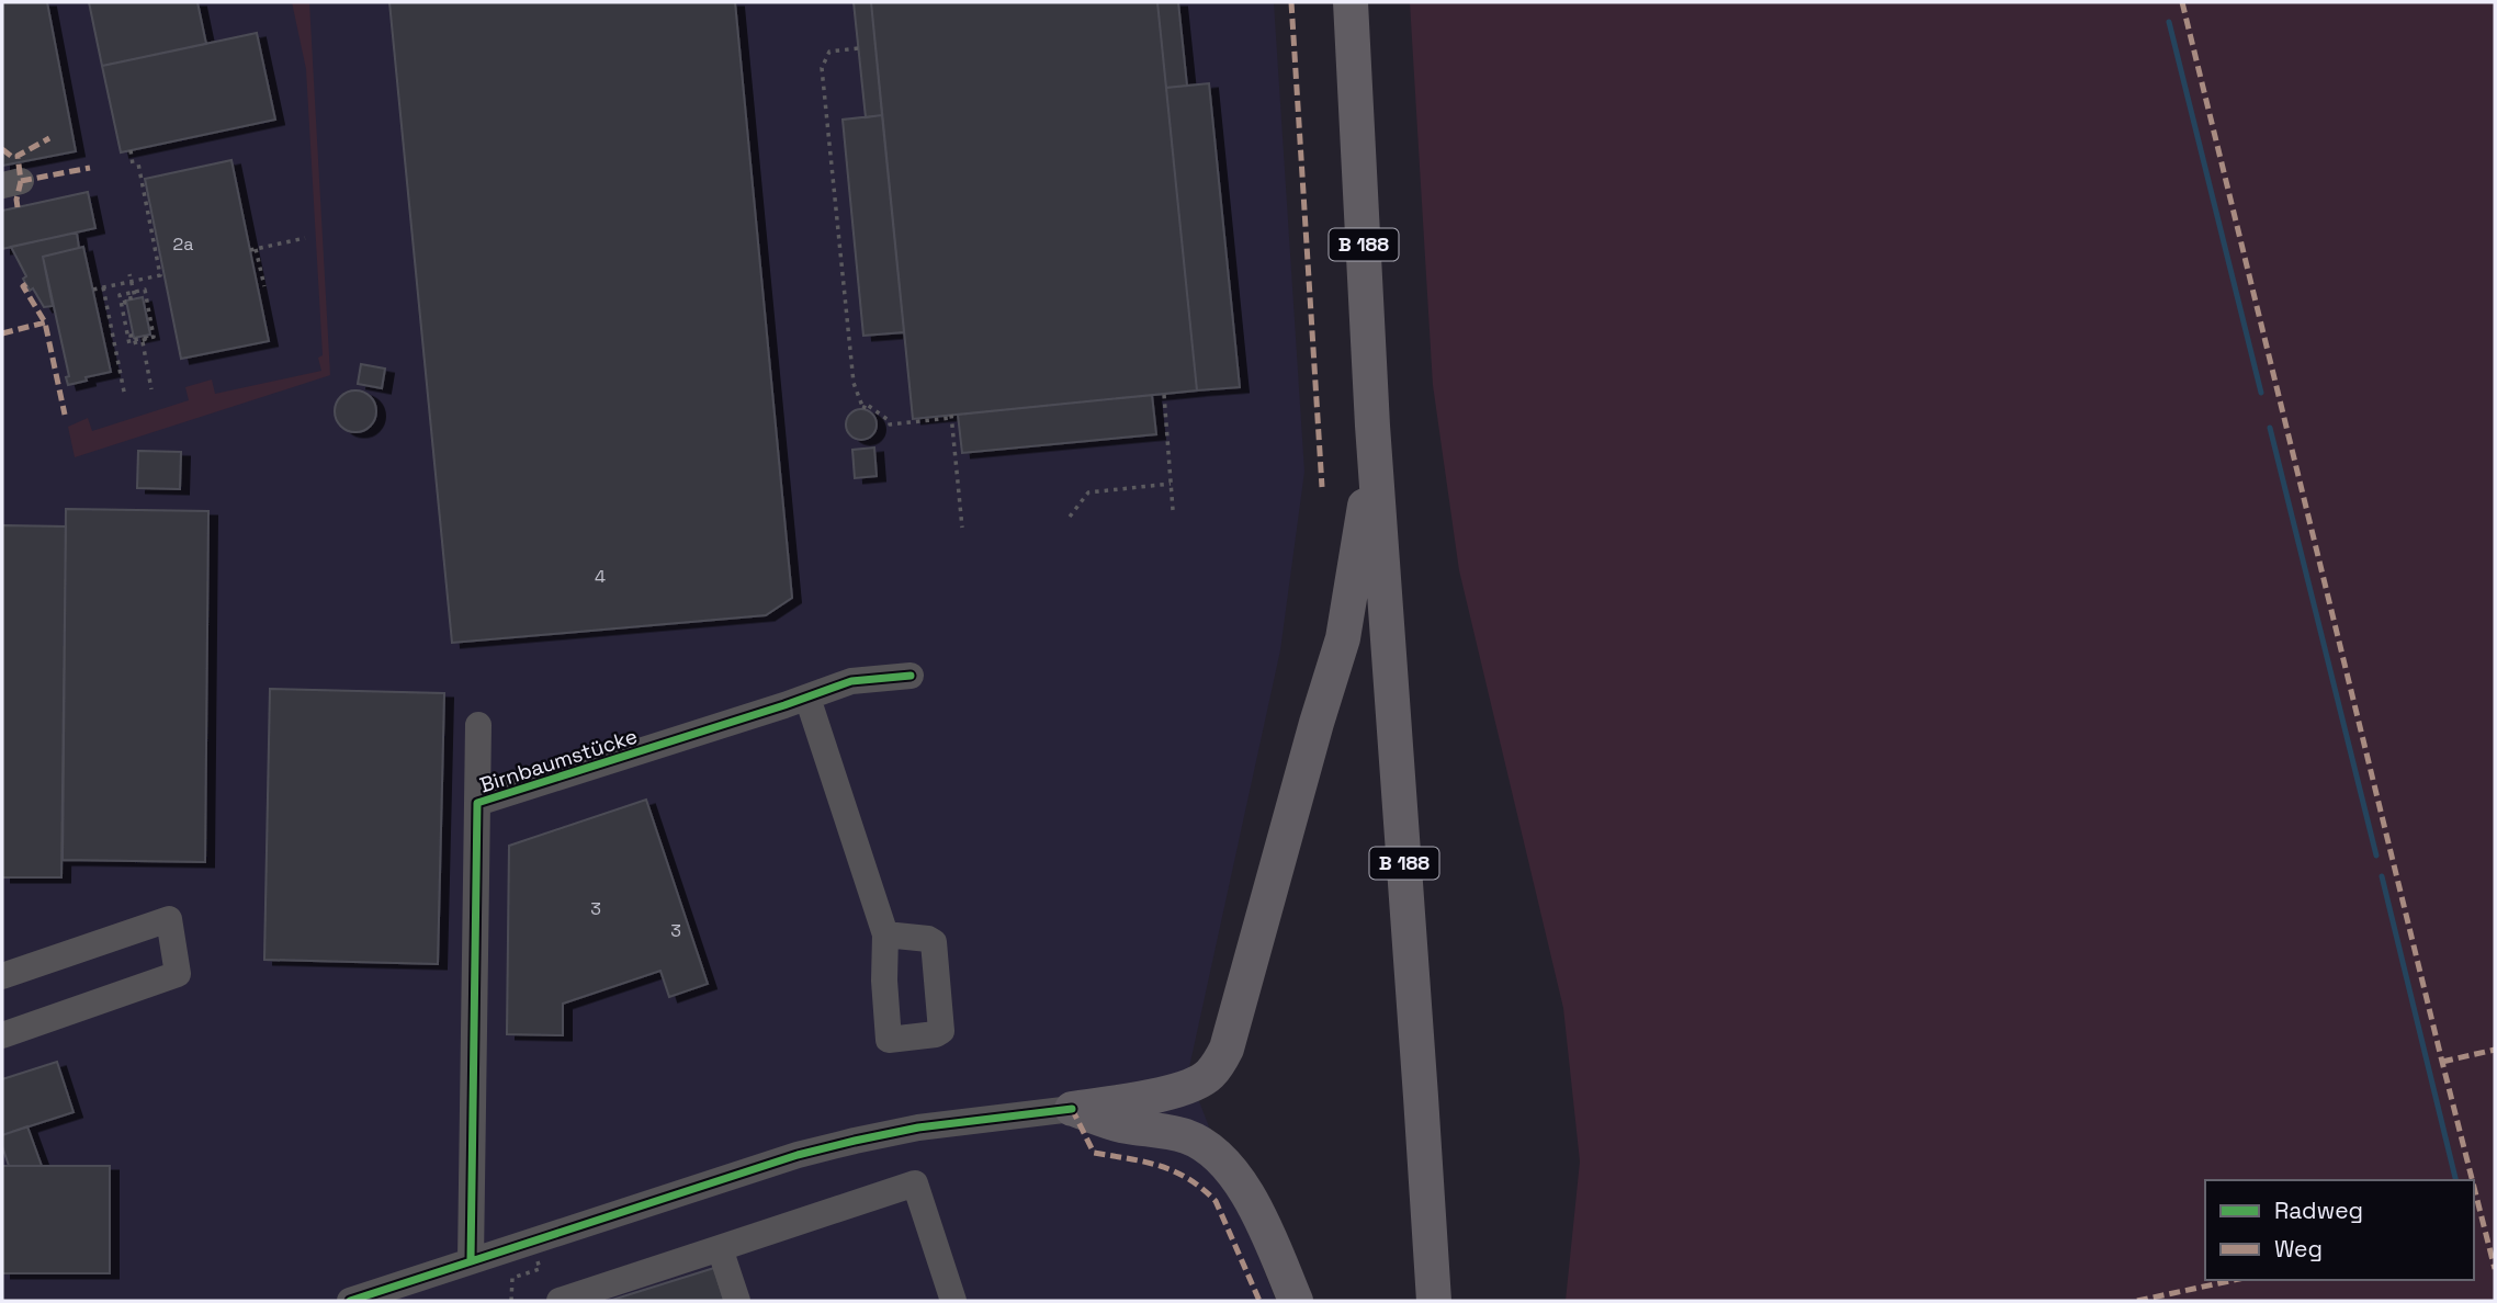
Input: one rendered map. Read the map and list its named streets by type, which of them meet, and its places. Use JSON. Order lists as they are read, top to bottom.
{
  "streets": {
    "main road": ["B 188"],
    "street": ["Birnbaumstücke"]
  },
  "house_numbers": [
    "2a",
    "4",
    "3",
    "3"
  ],
  "legend": ["Radweg", "Weg"]
}
